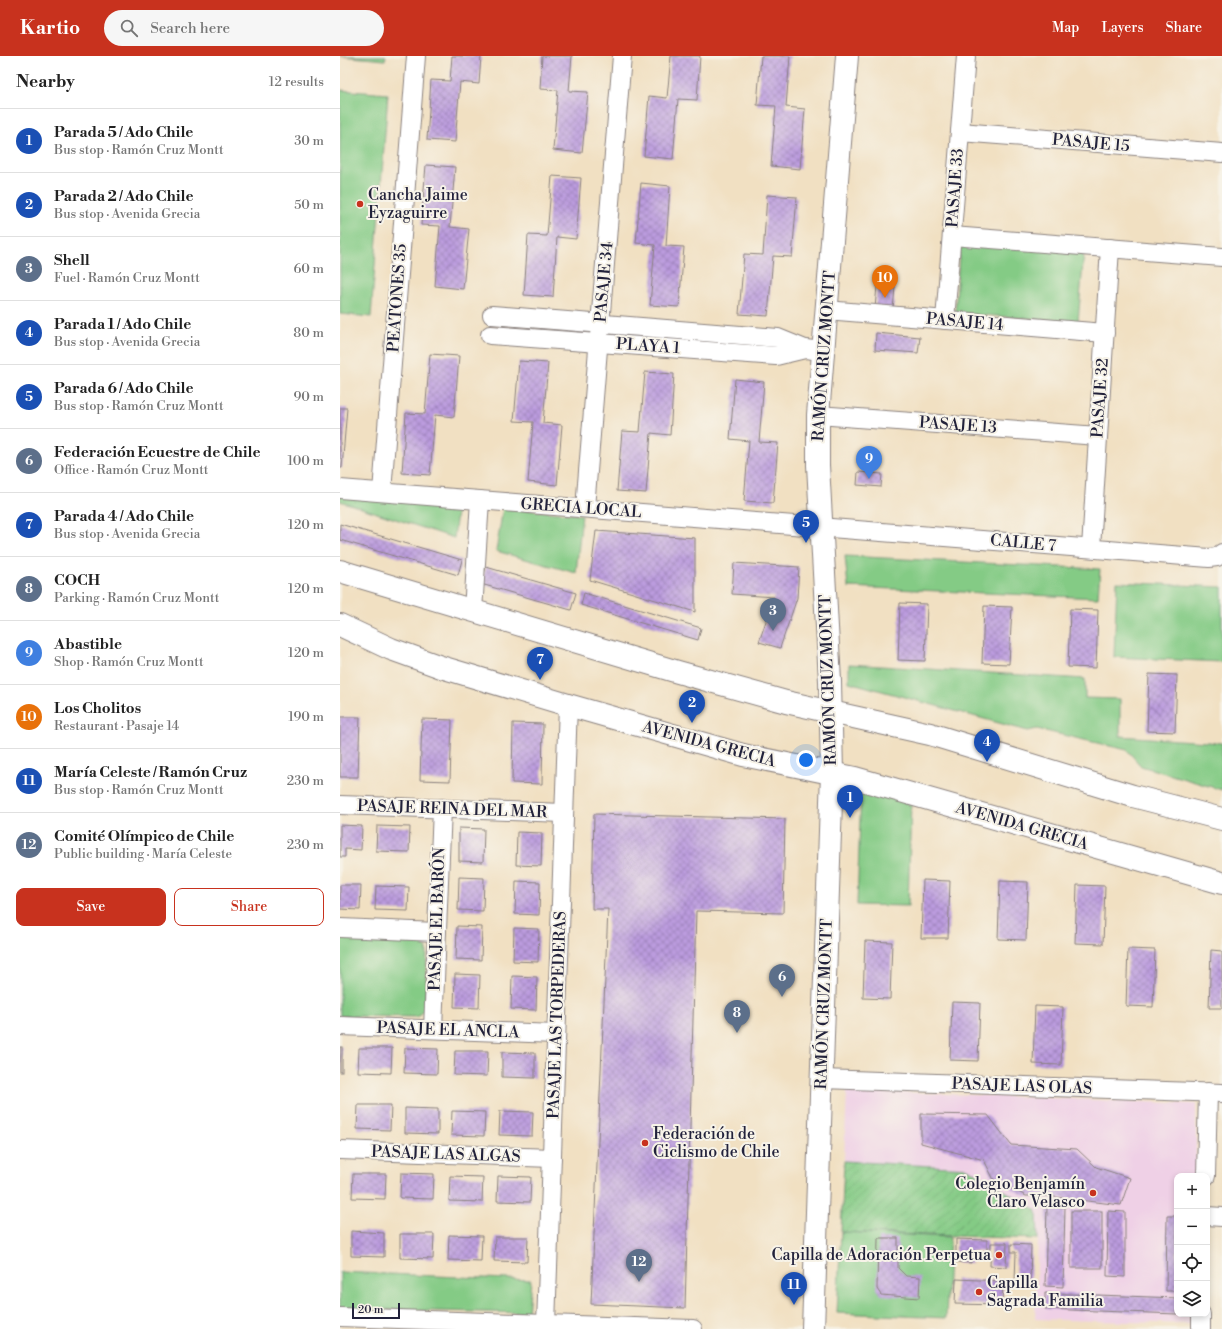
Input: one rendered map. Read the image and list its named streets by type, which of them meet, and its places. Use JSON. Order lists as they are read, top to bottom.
{
  "streets": {
    "main road": ["RAMÓN CRUZ MONTT", "AVENIDA GRECIA"],
    "street": [
      "PASAJE 15",
      "PASAJE 33",
      "PASAJE 34",
      "PEATONES 35",
      "PASAJE 14",
      "PLAYA 1",
      "PASAJE 32",
      "PASAJE 13",
      "GRECIA LOCAL",
      "CALLE 7",
      "PASAJE REINA DEL MAR",
      "PASAJE EL BARÓN",
      "PASAJE LAS TORPEDERAS",
      "PASAJE EL ANCLA",
      "PASAJE LAS OLAS",
      "PASAJE LAS ALGAS"
    ]
  },
  "crossings": [
    ["PASAJE 15", "PASAJE 33"],
    ["PASAJE 33", "PASAJE 14"],
    ["PASAJE 34", "PLAYA 1"],
    ["PASAJE 34", "GRECIA LOCAL"],
    ["PEATONES 35", "GRECIA LOCAL"],
    ["PASAJE 14", "RAMÓN CRUZ MONTT"],
    ["PASAJE 14", "PASAJE 32"],
    ["PLAYA 1", "RAMÓN CRUZ MONTT"],
    ["RAMÓN CRUZ MONTT", "PASAJE 13"],
    ["RAMÓN CRUZ MONTT", "GRECIA LOCAL"],
    ["RAMÓN CRUZ MONTT", "CALLE 7"],
    ["RAMÓN CRUZ MONTT", "AVENIDA GRECIA"],
    ["RAMÓN CRUZ MONTT", "PASAJE LAS OLAS"],
    ["PASAJE 32", "PASAJE 13"],
    ["PASAJE 32", "CALLE 7"],
    ["GRECIA LOCAL", "CALLE 7"],
    ["AVENIDA GRECIA", "PASAJE LAS TORPEDERAS"],
    ["PASAJE REINA DEL MAR", "PASAJE EL BARÓN"],
    ["PASAJE REINA DEL MAR", "PASAJE LAS TORPEDERAS"],
    ["PASAJE EL BARÓN", "PASAJE EL ANCLA"],
    ["PASAJE LAS TORPEDERAS", "PASAJE EL ANCLA"],
    ["PASAJE LAS TORPEDERAS", "PASAJE LAS ALGAS"]
  ],
  "places": [
    "Cancha Jaime Eyzaguirre",
    "Federación de Ciclismo de Chile",
    "Colegio Benjamín Claro Velasco",
    "Capilla de Adoración Perpetua",
    "Capilla Sagrada Familia"
  ],
  "scale_bar": "20 m",
  "page": {
    "header": "Kartio",
    "search": "Search here",
    "nav": ["Map", "Layers", "Share"],
    "heading": ["Nearby", "12 results"],
    "list": [
      {
        "mark": "1",
        "name": "Parada 5 / Ado Chile",
        "note": "Bus stop · Ramón Cruz Montt",
        "value": "30 m"
      },
      {
        "mark": "2",
        "name": "Parada 2 / Ado Chile",
        "note": "Bus stop · Avenida Grecia",
        "value": "50 m"
      },
      {
        "mark": "3",
        "name": "Shell",
        "note": "Fuel · Ramón Cruz Montt",
        "value": "60 m"
      },
      {
        "mark": "4",
        "name": "Parada 1 / Ado Chile",
        "note": "Bus stop · Avenida Grecia",
        "value": "80 m"
      },
      {
        "mark": "5",
        "name": "Parada 6 / Ado Chile",
        "note": "Bus stop · Ramón Cruz Montt",
        "value": "90 m"
      },
      {
        "mark": "6",
        "name": "Federación Ecuestre de Chile",
        "note": "Office · Ramón Cruz Montt",
        "value": "100 m"
      },
      {
        "mark": "7",
        "name": "Parada 4 / Ado Chile",
        "note": "Bus stop · Avenida Grecia",
        "value": "120 m"
      },
      {
        "mark": "8",
        "name": "COCH",
        "note": "Parking · Ramón Cruz Montt",
        "value": "120 m"
      },
      {
        "mark": "9",
        "name": "Abastible",
        "note": "Shop · Ramón Cruz Montt",
        "value": "120 m"
      },
      {
        "mark": "10",
        "name": "Los Cholitos",
        "note": "Restaurant · Pasaje 14",
        "value": "190 m"
      },
      {
        "mark": "11",
        "name": "María Celeste / Ramón Cruz",
        "note": "Bus stop · Ramón Cruz Montt",
        "value": "230 m"
      },
      {
        "mark": "12",
        "name": "Comité Olímpico de Chile",
        "note": "Public building · María Celeste",
        "value": "230 m"
      }
    ],
    "pins": [
      "10",
      "9",
      "5",
      "3",
      "7",
      "2",
      "4",
      "1",
      "6",
      "8",
      "12",
      "11"
    ],
    "buttons": ["Save", "Share"],
    "map_buttons": ["+", "−"],
    "scale": "20 m"
  }
}
